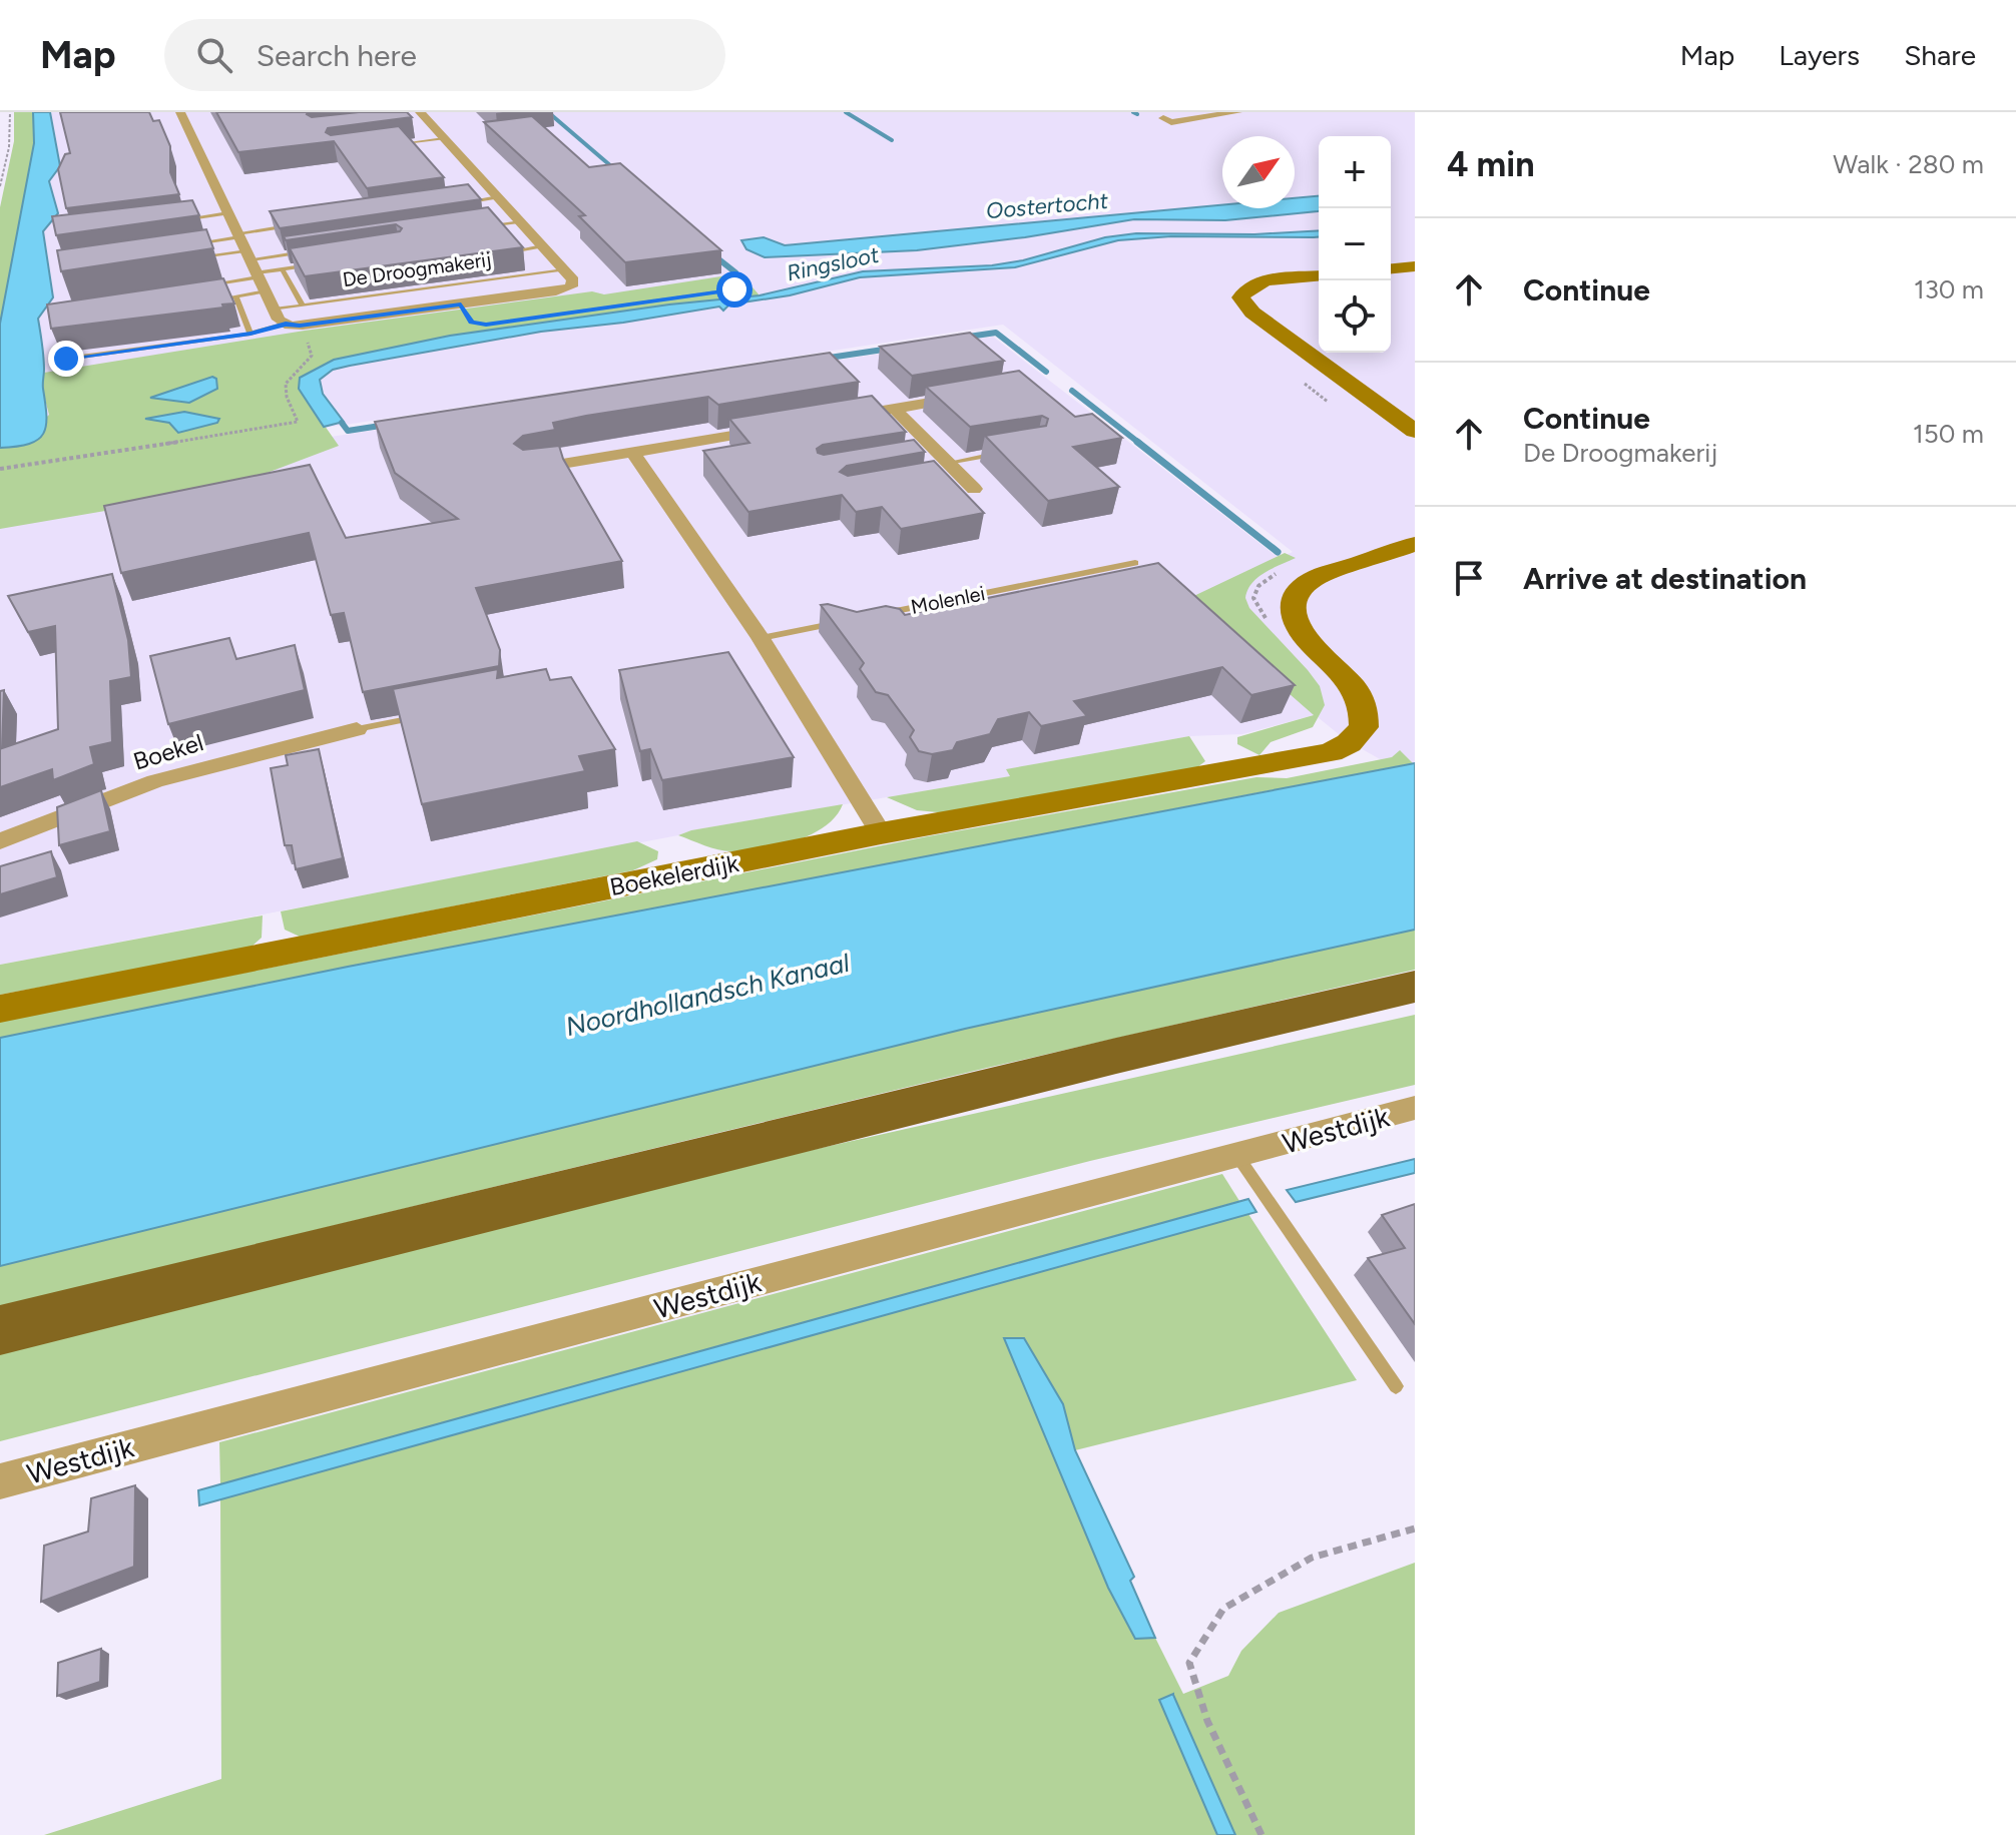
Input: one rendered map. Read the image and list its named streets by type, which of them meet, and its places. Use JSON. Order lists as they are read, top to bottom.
{
  "streets": {
    "street": [
      "De Droogmakerij",
      "Boekel",
      "Boekelerdijk",
      "Westdijk"
    ],
    "lane": ["Molenlei"]
  },
  "water": ["Oostertocht", "Ringsloot", "Noordhollandsch Kanaal"],
  "north": "top right",
  "page": {
    "header": "Map",
    "search": "Search here",
    "nav": ["Map", "Layers", "Share"],
    "heading": ["4 min", "Walk · 280 m"],
    "map_buttons": ["+", "−"],
    "list": [
      ["Continue", "130 m"],
      ["Continue", "De Droogmakerij", "150 m"],
      "Arrive at destination"
    ]
  }
}
